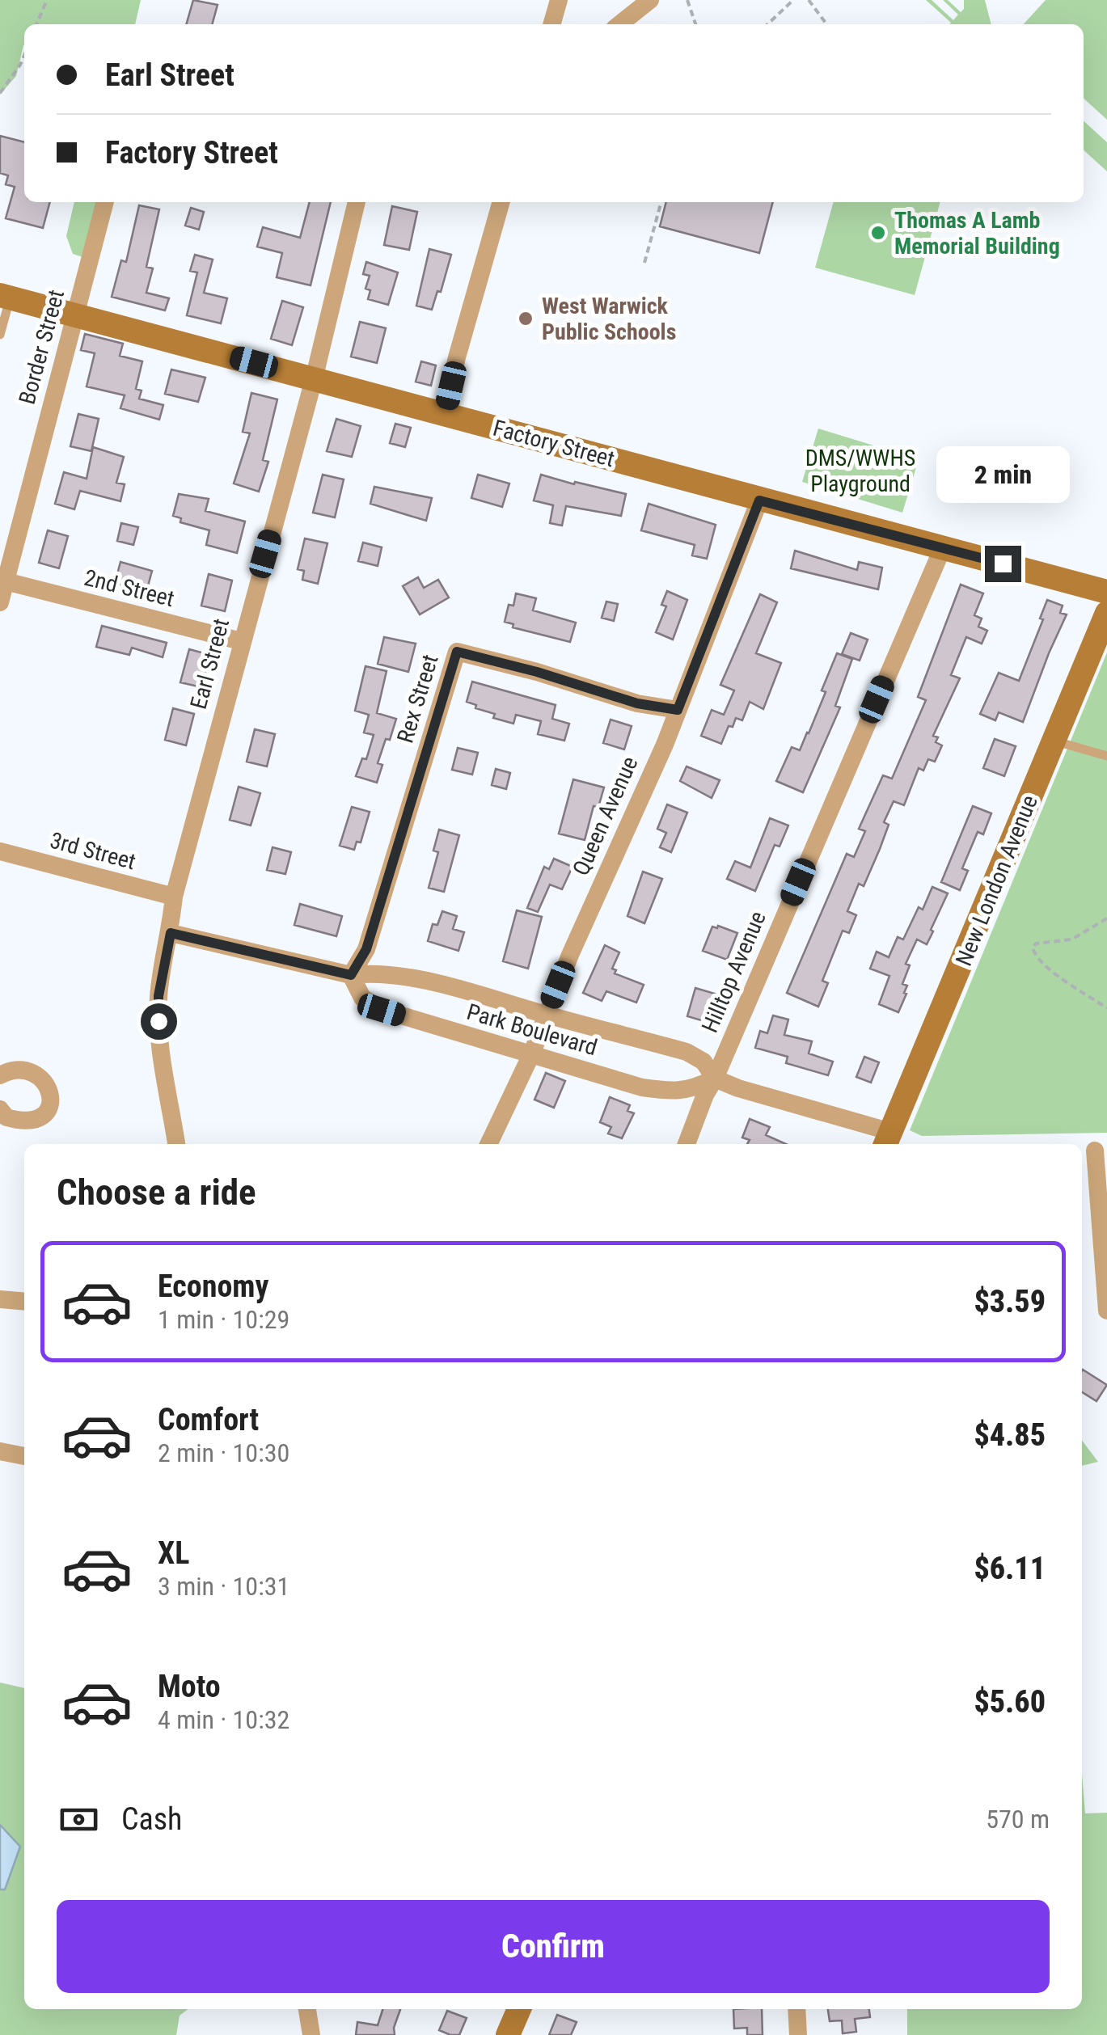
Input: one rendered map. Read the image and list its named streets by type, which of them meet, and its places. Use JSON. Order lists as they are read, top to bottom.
{
  "streets": {
    "street": [
      "Border Street",
      "Factory Street",
      "2nd Street",
      "Earl Street",
      "Rex Street",
      "Queen Avenue",
      "3rd Street",
      "New London Avenue",
      "Hilltop Avenue",
      "Park Boulevard"
    ]
  },
  "crossings": [
    ["Border Street", "Factory Street"],
    ["Border Street", "2nd Street"],
    ["Factory Street", "Earl Street"],
    ["Factory Street", "Queen Avenue"],
    ["Factory Street", "Hilltop Avenue"],
    ["2nd Street", "Earl Street"],
    ["Earl Street", "3rd Street"],
    ["Earl Street", "Park Boulevard"],
    ["Rex Street", "Queen Avenue"],
    ["Rex Street", "Park Boulevard"],
    ["Queen Avenue", "Park Boulevard"],
    ["New London Avenue", "Park Boulevard"],
    ["Hilltop Avenue", "Park Boulevard"]
  ],
  "parks": ["DMS/WWHS Playground"],
  "places": ["Thomas A Lamb Memorial Building", "West Warwick Public Schools"],
  "page": {
    "banner": ["Earl Street", "Factory Street"],
    "bubble": "2 min",
    "heading": "Choose a ride",
    "list": [
      {
        "name": "Economy",
        "note": "1 min · 10:29",
        "value": "$3.59"
      },
      {
        "name": "Comfort",
        "note": "2 min · 10:30",
        "value": "$4.85"
      },
      {
        "name": "XL",
        "note": "3 min · 10:31",
        "value": "$6.11"
      },
      {
        "name": "Moto",
        "note": "4 min · 10:32",
        "value": "$5.60"
      }
    ],
    "pay": ["Cash", "570 m"],
    "buttons": "Confirm"
  }
}
